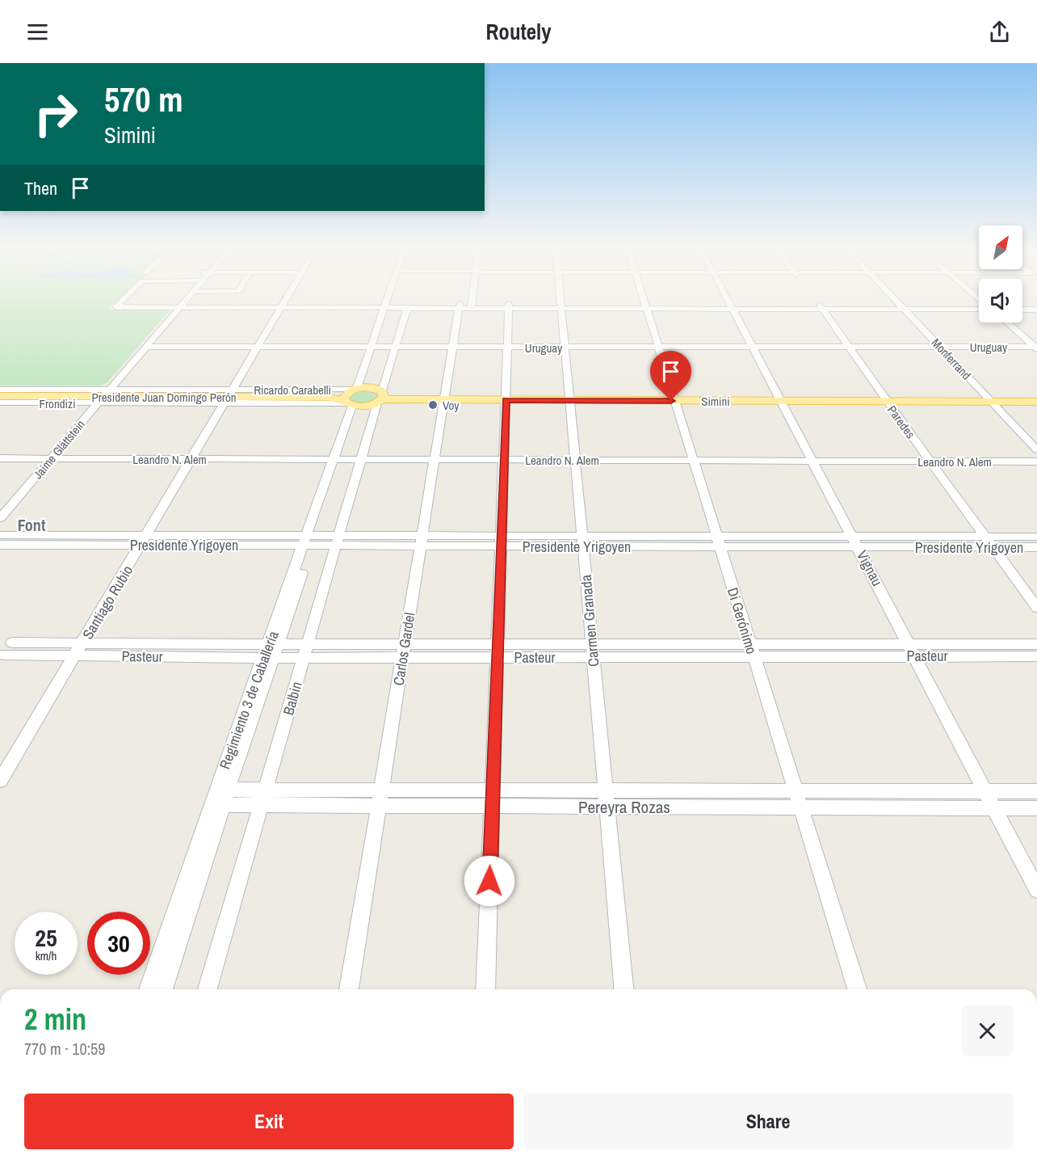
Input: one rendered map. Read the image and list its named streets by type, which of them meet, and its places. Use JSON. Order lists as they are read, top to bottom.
{
  "streets": {
    "main road": ["Presidente Juan Domingo Perón", "Simini"],
    "street": [
      "Uruguay",
      "Monferrand",
      "Ricardo Carabelli",
      "Paredes",
      "Jaime Glattstein",
      "Leandro N. Alem",
      "Presidente Yrigoyen",
      "Vignau",
      "Santiago Rubio",
      "Carmen Granada",
      "Di Gerónimo",
      "Carlos Gardel",
      "Pasteur",
      "Balbin",
      "Regimiento 3 de Caballería",
      "Pereyra Rozas"
    ]
  },
  "crossings": [
    ["Uruguay", "Monferrand"],
    ["Uruguay", "Paredes"],
    ["Uruguay", "Jaime Glattstein"],
    ["Uruguay", "Vignau"],
    ["Uruguay", "Santiago Rubio"],
    ["Uruguay", "Carmen Granada"],
    ["Uruguay", "Di Gerónimo"],
    ["Uruguay", "Carlos Gardel"],
    ["Uruguay", "Balbin"],
    ["Monferrand", "Simini"],
    ["Ricardo Carabelli", "Presidente Juan Domingo Perón"],
    ["Ricardo Carabelli", "Santiago Rubio"],
    ["Presidente Juan Domingo Perón", "Jaime Glattstein"],
    ["Presidente Juan Domingo Perón", "Santiago Rubio"],
    ["Presidente Juan Domingo Perón", "Regimiento 3 de Caballería"],
    ["Simini", "Paredes"],
    ["Simini", "Vignau"],
    ["Simini", "Carmen Granada"],
    ["Simini", "Di Gerónimo"],
    ["Simini", "Carlos Gardel"],
    ["Simini", "Balbin"],
    ["Paredes", "Leandro N. Alem"],
    ["Paredes", "Presidente Yrigoyen"],
    ["Jaime Glattstein", "Leandro N. Alem"],
    ["Leandro N. Alem", "Vignau"],
    ["Leandro N. Alem", "Santiago Rubio"],
    ["Leandro N. Alem", "Carmen Granada"],
    ["Leandro N. Alem", "Di Gerónimo"],
    ["Leandro N. Alem", "Carlos Gardel"],
    ["Leandro N. Alem", "Balbin"],
    ["Leandro N. Alem", "Regimiento 3 de Caballería"],
    ["Presidente Yrigoyen", "Vignau"],
    ["Presidente Yrigoyen", "Santiago Rubio"],
    ["Presidente Yrigoyen", "Carmen Granada"],
    ["Presidente Yrigoyen", "Di Gerónimo"],
    ["Presidente Yrigoyen", "Carlos Gardel"],
    ["Presidente Yrigoyen", "Balbin"],
    ["Presidente Yrigoyen", "Regimiento 3 de Caballería"],
    ["Vignau", "Pasteur"],
    ["Vignau", "Pereyra Rozas"],
    ["Santiago Rubio", "Pasteur"],
    ["Carmen Granada", "Pasteur"],
    ["Carmen Granada", "Pereyra Rozas"],
    ["Di Gerónimo", "Pasteur"],
    ["Di Gerónimo", "Pereyra Rozas"],
    ["Carlos Gardel", "Pasteur"],
    ["Carlos Gardel", "Pereyra Rozas"],
    ["Pasteur", "Balbin"],
    ["Pasteur", "Regimiento 3 de Caballería"],
    ["Balbin", "Pereyra Rozas"],
    ["Regimiento 3 de Caballería", "Pereyra Rozas"]
  ],
  "districts": ["Font"],
  "places": ["Voy"],
  "north": "top right",
  "page": {
    "header": "Routely",
    "turn": ["570 m", "Simini"],
    "then": "Then",
    "speed": "25 km/h",
    "limit": "30",
    "heading": ["2 min", "770 m · 10:59"],
    "buttons": ["Exit", "Share"]
  }
}
